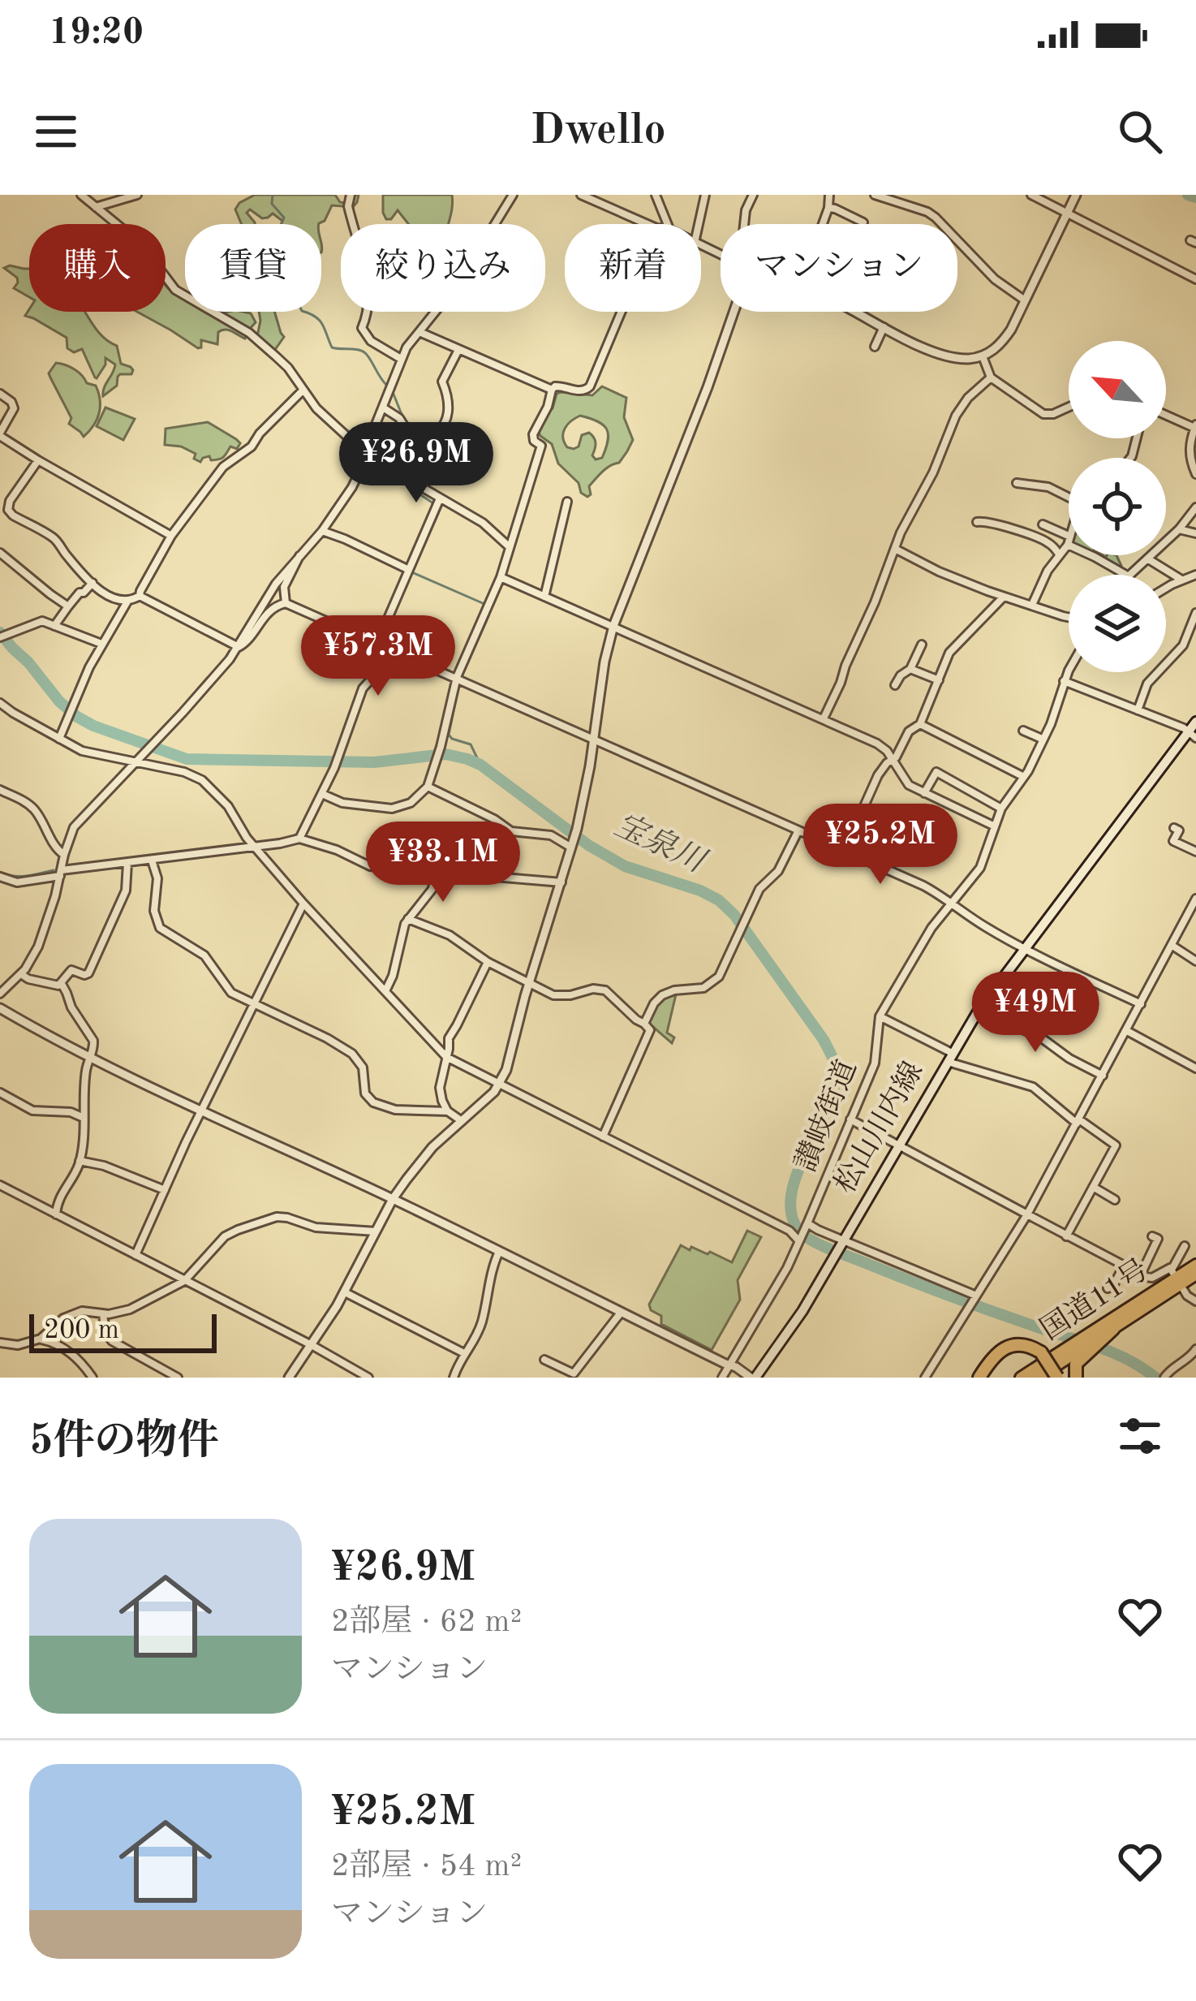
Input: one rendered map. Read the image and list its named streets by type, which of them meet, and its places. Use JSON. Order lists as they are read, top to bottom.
{
  "streets": {
    "highway": ["国道11号"],
    "main road": ["松山川内線"],
    "street": ["讃岐街道"]
  },
  "water": ["宝泉川"],
  "scale_bar": "200 m",
  "north": "top left",
  "page": {
    "status": "19:20",
    "header": "Dwello",
    "chip": [
      "購入",
      "賃貸",
      "絞り込み",
      "新着",
      "マンション"
    ],
    "price": [
      "¥26.9M",
      "¥57.3M",
      "¥25.2M",
      "¥33.1M",
      "¥49M"
    ],
    "scale": "200 m",
    "heading": "5件の物件",
    "list": [
      {
        "name": "¥26.9M",
        "note": "2部屋 · 62 m² · マンション"
      },
      {
        "name": "¥25.2M",
        "note": "2部屋 · 54 m² · マンション"
      }
    ]
  }
}
